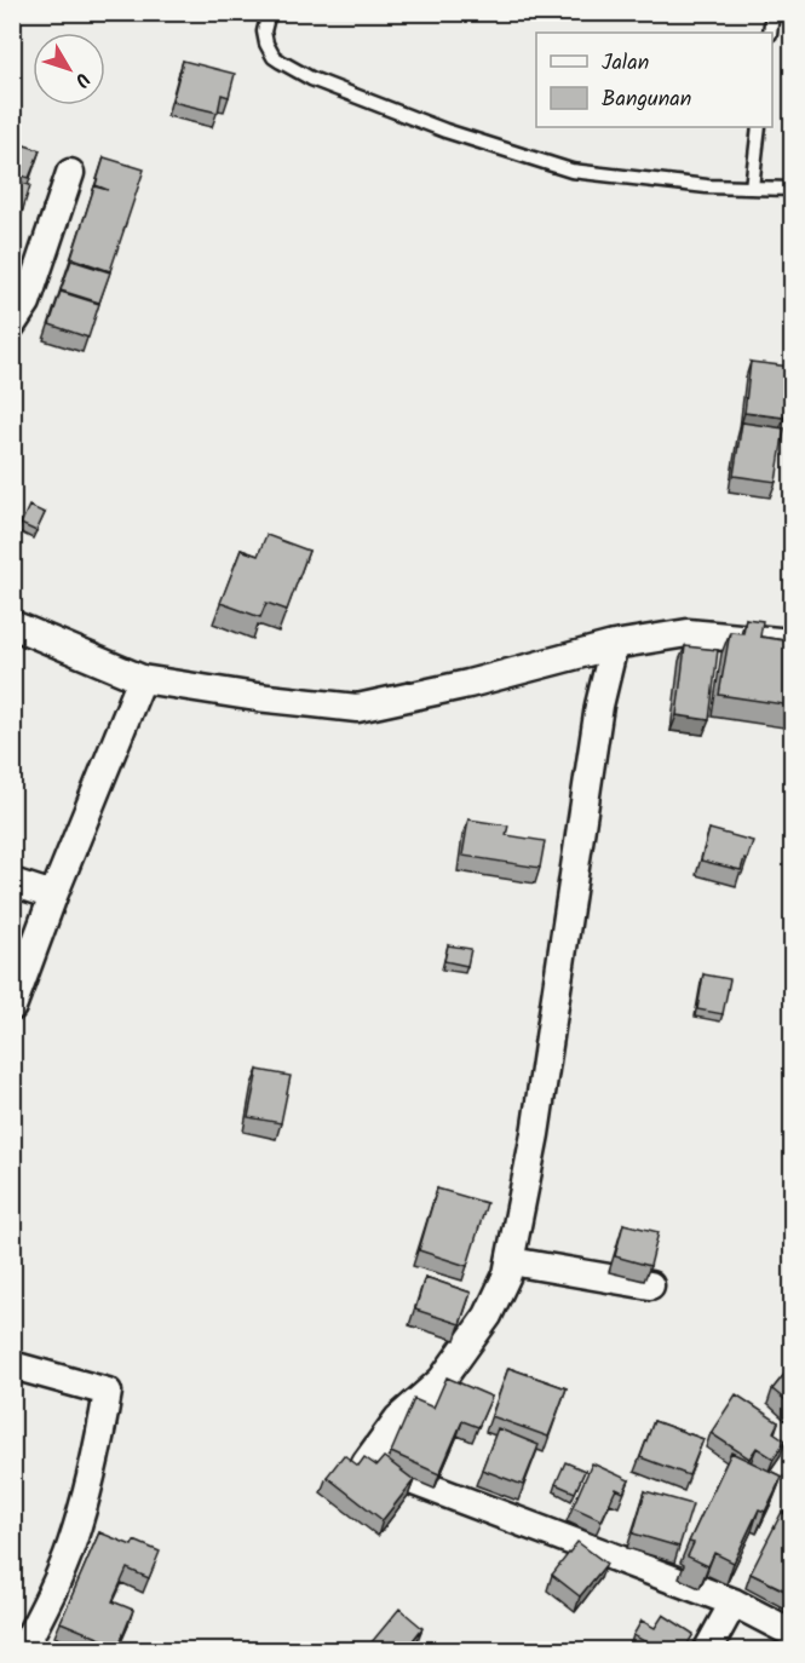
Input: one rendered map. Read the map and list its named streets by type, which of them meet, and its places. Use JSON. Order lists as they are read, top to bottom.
{
  "legend": ["Jalan", "Bangunan"],
  "north": "bottom right"
}
